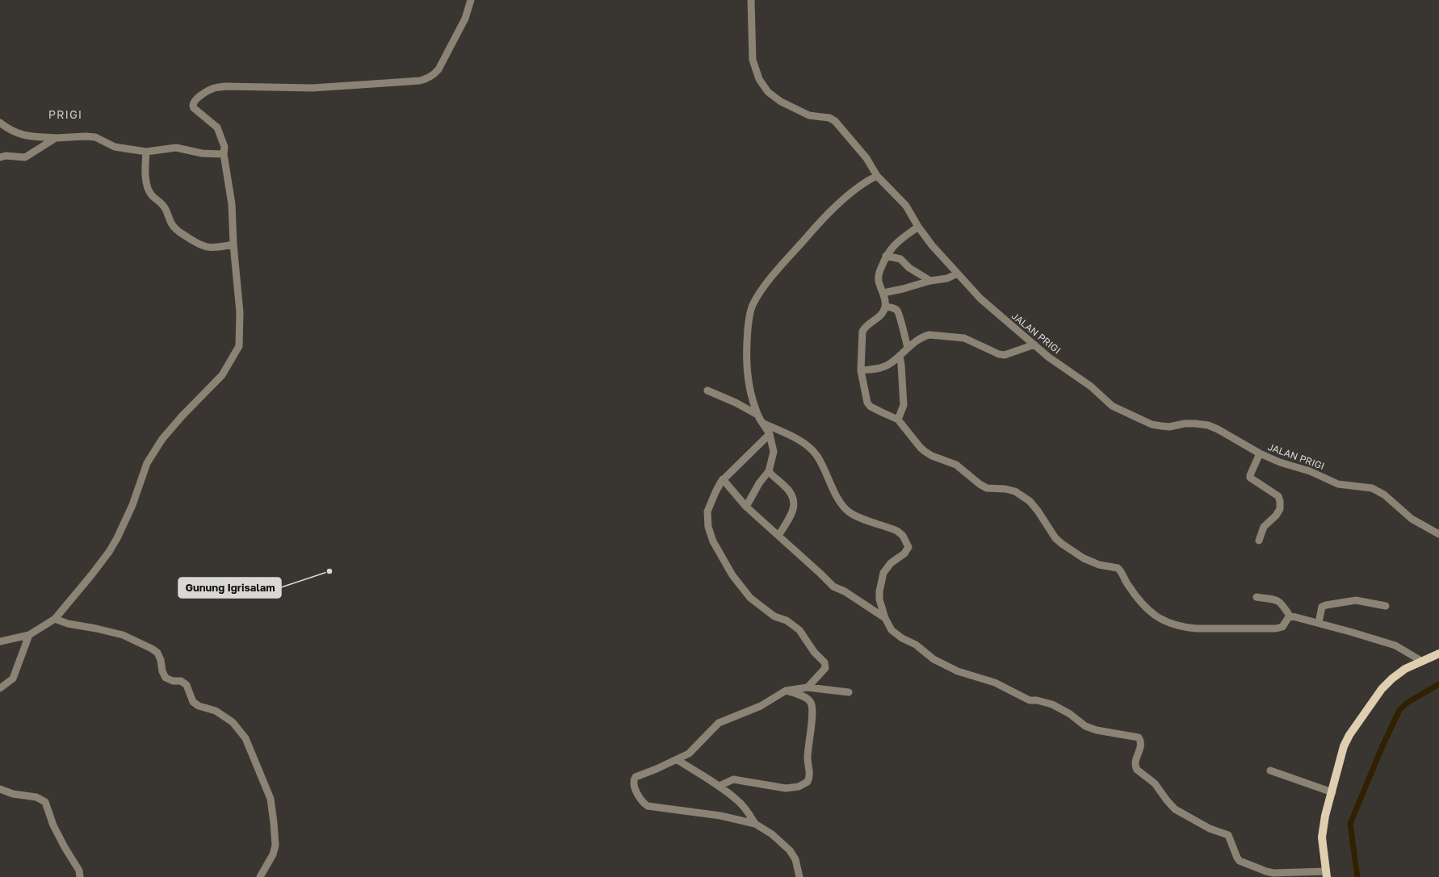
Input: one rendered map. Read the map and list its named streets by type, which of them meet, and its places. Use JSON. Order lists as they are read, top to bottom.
{
  "streets": {
    "street": ["JALAN PRIGI"]
  },
  "districts": ["PRIGI"],
  "places": ["Gunung Igrisalam"]
}
